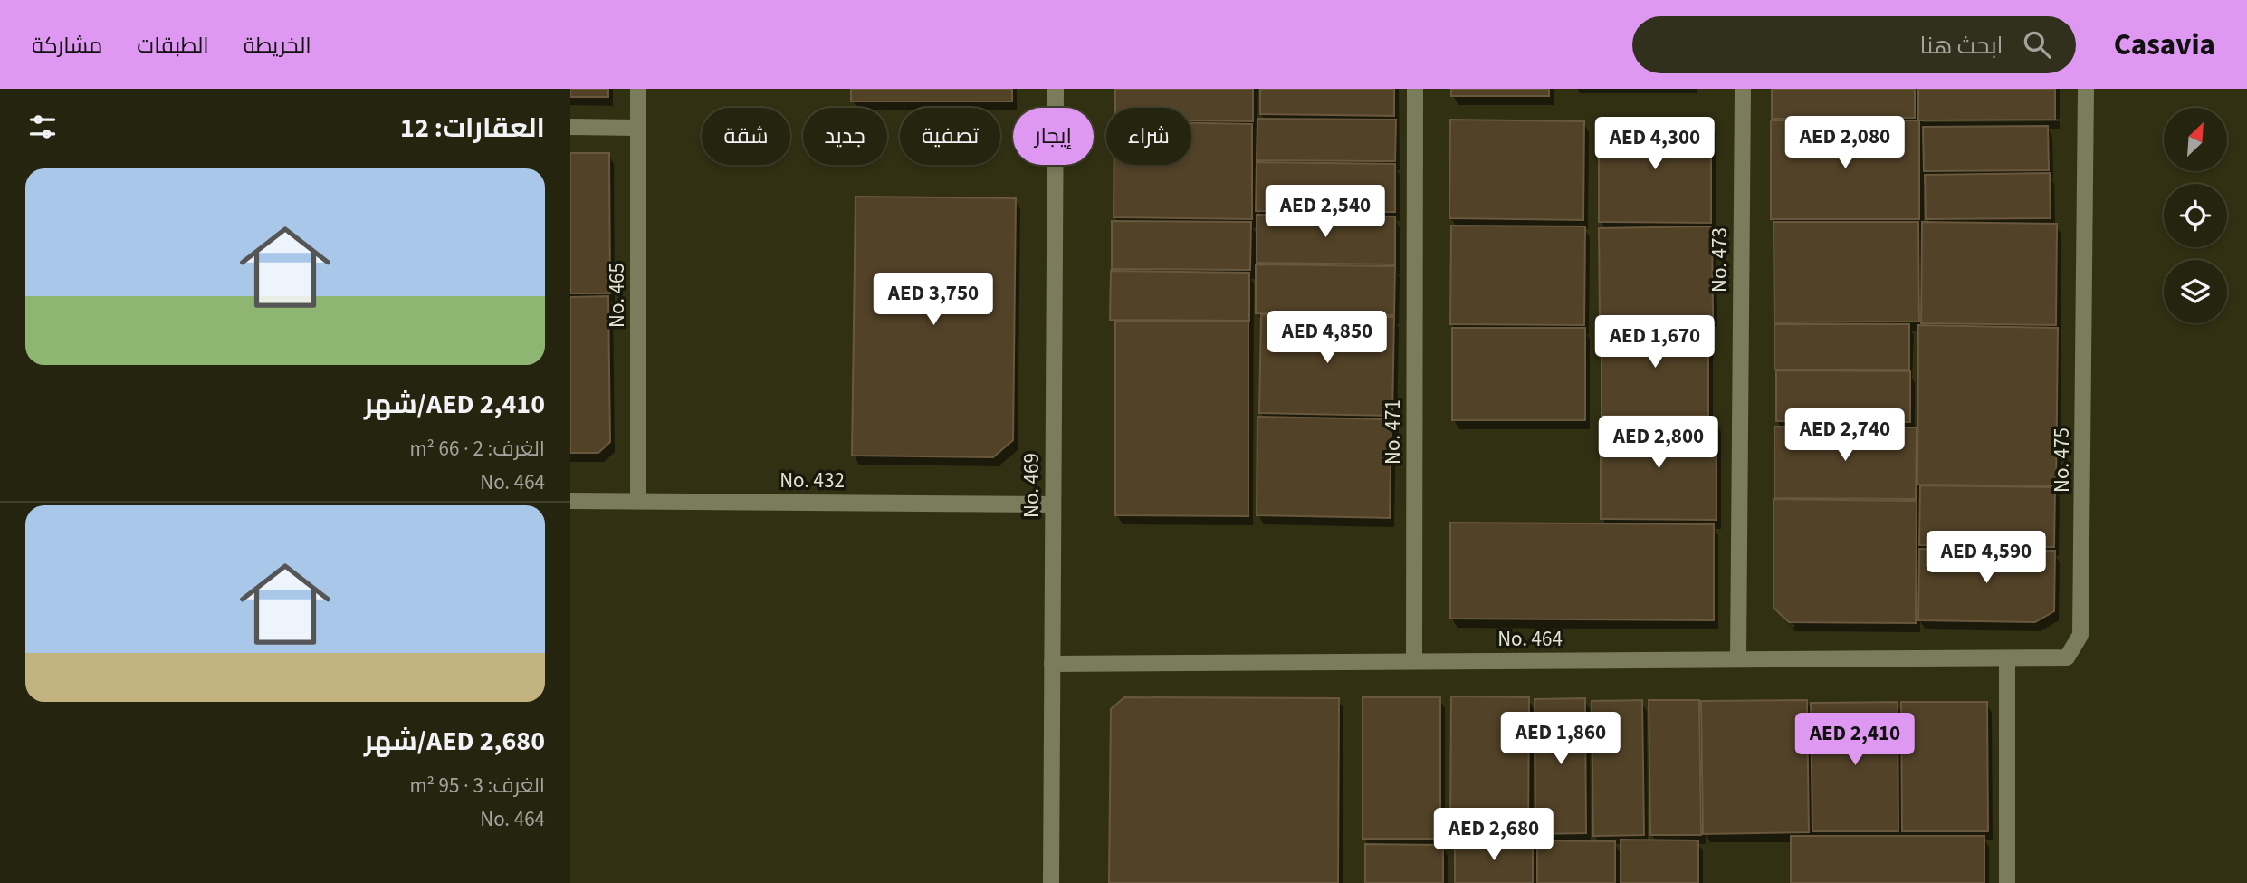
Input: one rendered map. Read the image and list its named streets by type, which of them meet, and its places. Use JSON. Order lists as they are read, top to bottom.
{
  "streets": {
    "street": [
      "No. 473",
      "No. 465",
      "No. 471",
      "No. 475",
      "No. 432",
      "No. 469",
      "No. 464"
    ]
  },
  "crossings": [
    ["No. 473", "No. 464"],
    ["No. 465", "No. 432"],
    ["No. 471", "No. 464"],
    ["No. 475", "No. 464"],
    ["No. 432", "No. 469"],
    ["No. 469", "No. 464"]
  ],
  "north": "top right",
  "page": {
    "header": "Casavia",
    "search": "ابحث هنا",
    "nav": ["الخريطة", "الطبقات", "مشاركة"],
    "heading": "العقارات: 12",
    "chip": [
      "شراء",
      "إيجار",
      "تصفية",
      "جديد",
      "شقة"
    ],
    "price": [
      "AED 2,080",
      "AED 4,300",
      "AED 2,540",
      "AED 3,750",
      "AED 4,850",
      "AED 1,670",
      "AED 2,740",
      "AED 2,800",
      "AED 4,590",
      "AED 1,860",
      "AED 2,410",
      "AED 2,680"
    ],
    "list": [
      {
        "name": "AED 2,410/شهر",
        "note": "الغرف: 2 · 66 m² · No. 464"
      },
      {
        "name": "AED 2,680/شهر",
        "note": "الغرف: 3 · 95 m² · No. 464"
      }
    ]
  }
}
